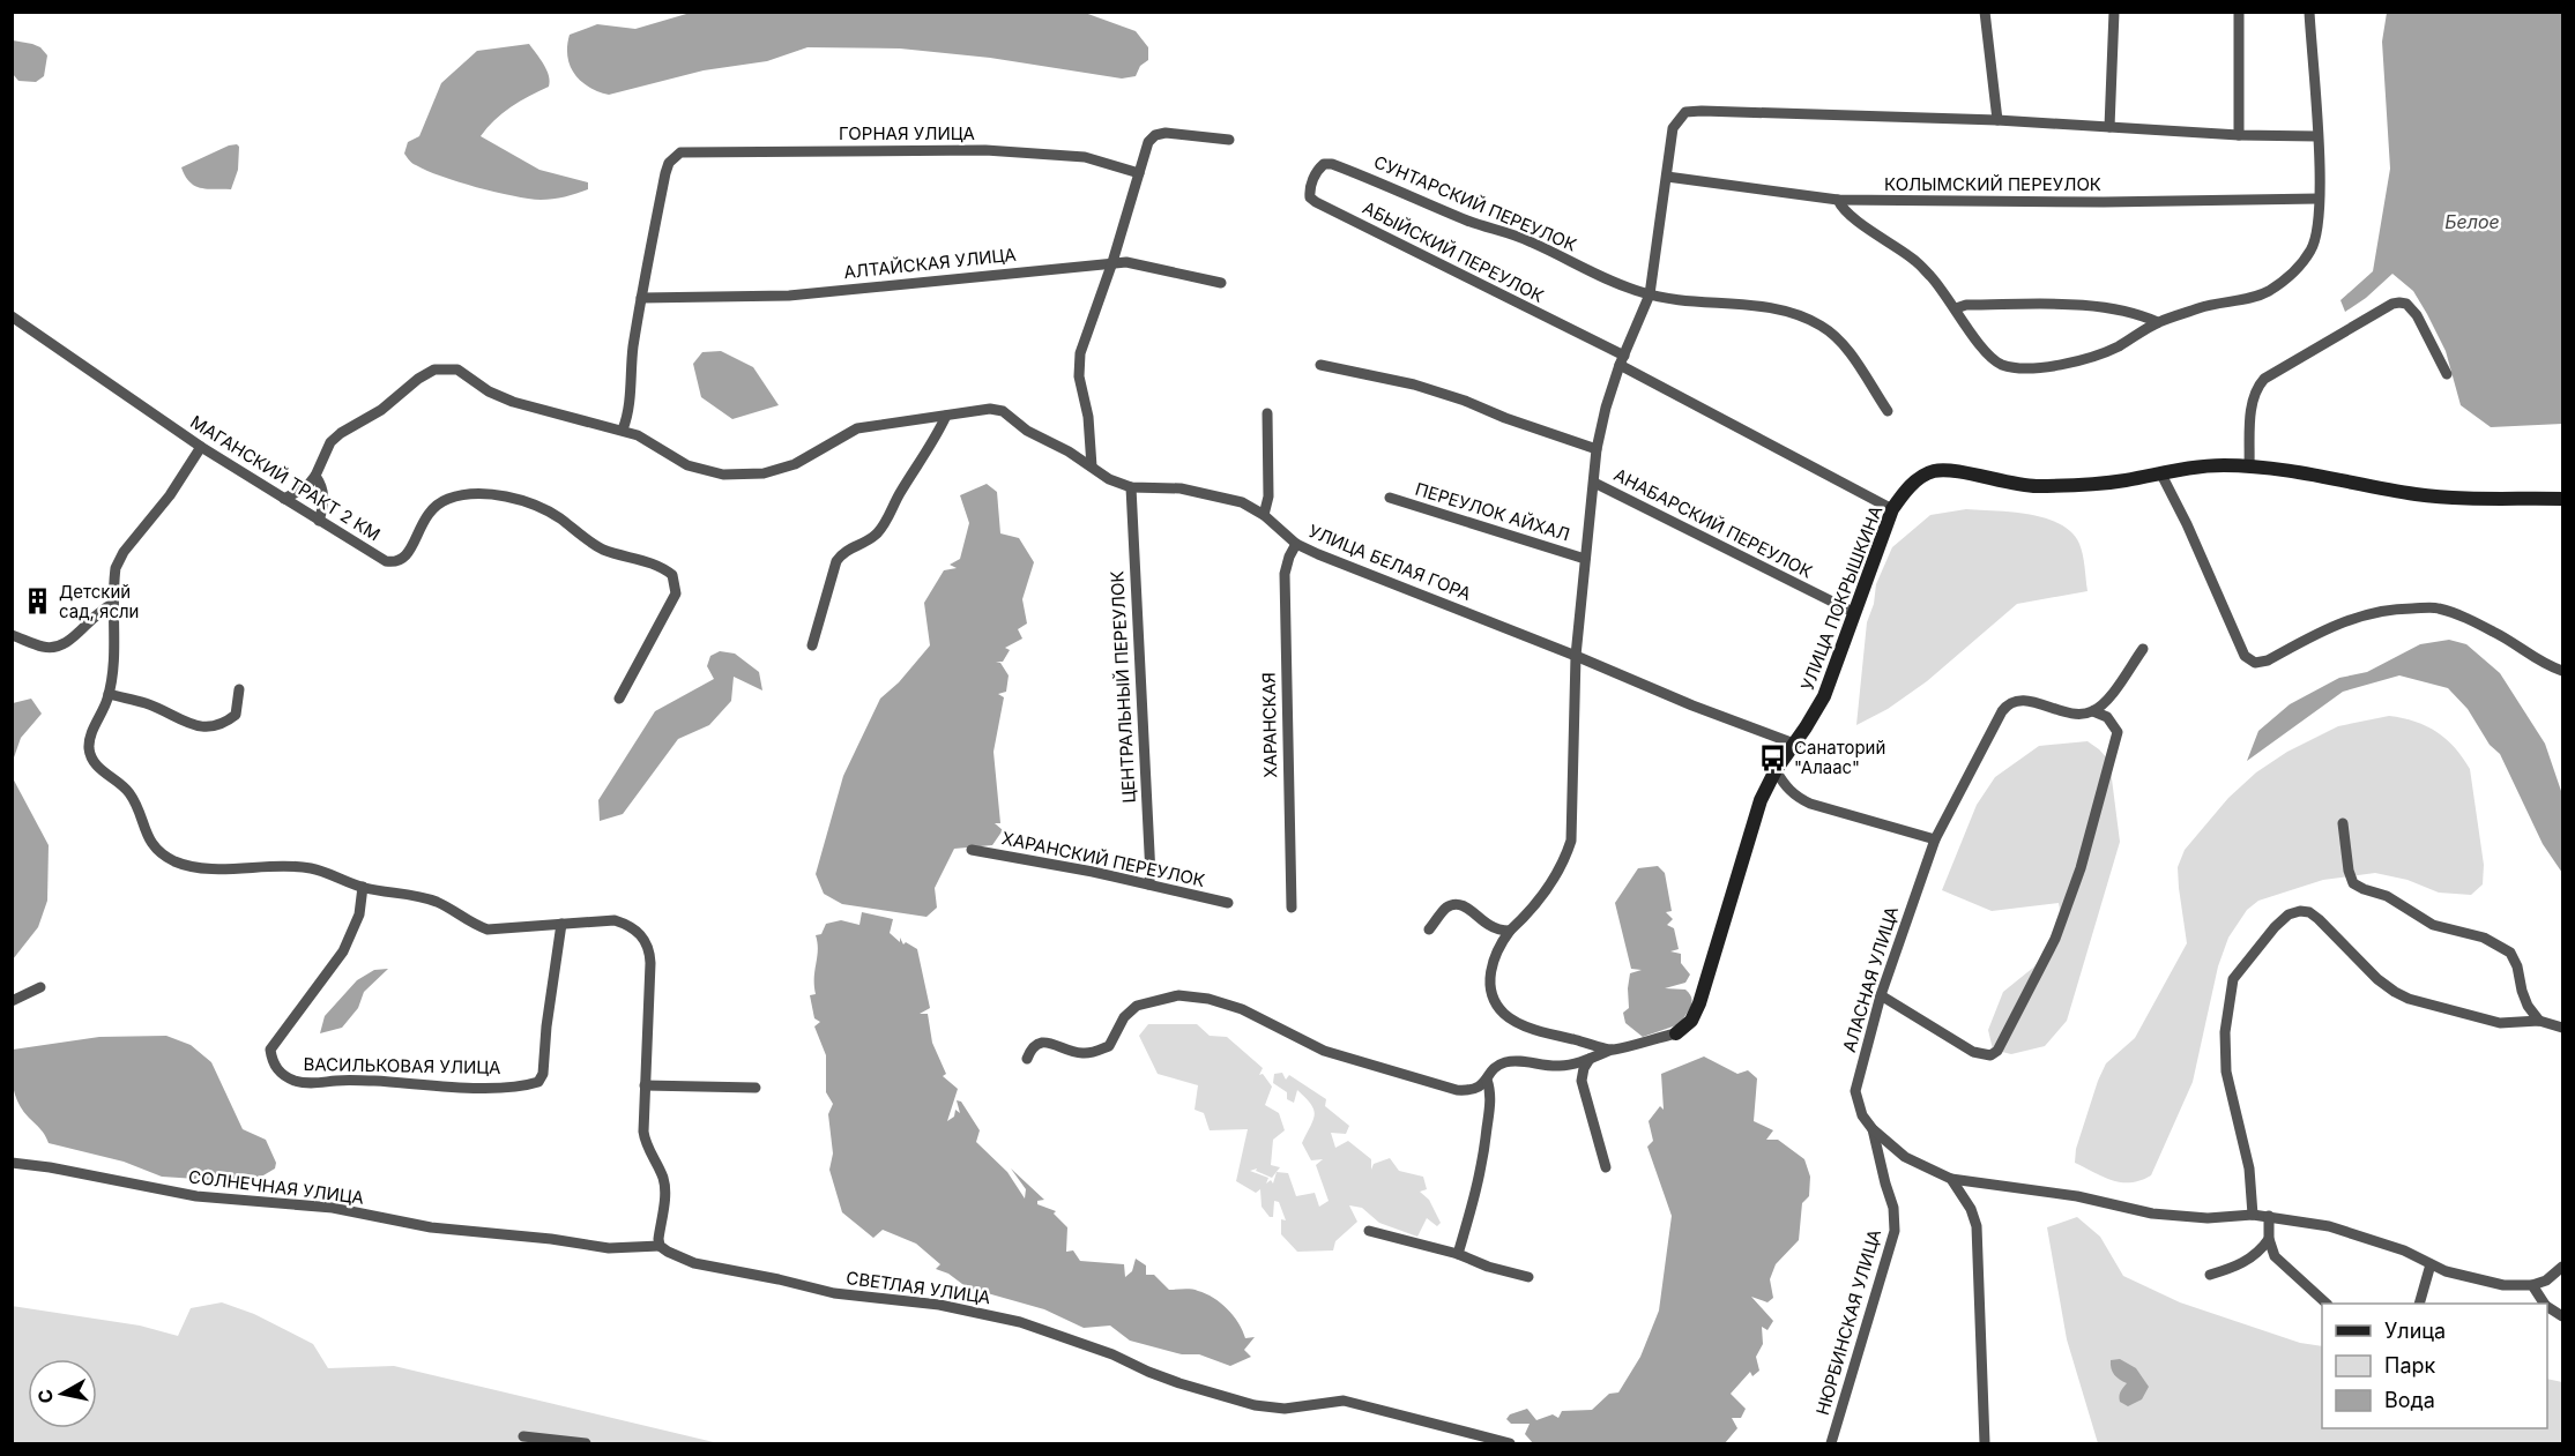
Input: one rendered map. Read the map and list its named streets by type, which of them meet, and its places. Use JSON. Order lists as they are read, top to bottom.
{
  "streets": {
    "street": [
      "ГОРНАЯ УЛИЦА",
      "КОЛЫМСКИЙ ПЕРЕУЛОК",
      "СУНТАРСКИЙ ПЕРЕУЛОК",
      "АБЫЙСКИЙ ПЕРЕУЛОК",
      "АЛТАЙСКАЯ УЛИЦА",
      "МАГАНСКИЙ ТРАКТ 2 КМ",
      "ПЕРЕУЛОК АЙХАЛ",
      "АНАБАРСКИЙ ПЕРЕУЛОК",
      "УЛИЦА БЕЛАЯ ГОРА",
      "УЛИЦА ПОКРЫШКИНА",
      "ЦЕНТРАЛЬНЫЙ ПЕРЕУЛОК",
      "ХАРАНСКАЯ",
      "ХАРАНСКИЙ ПЕРЕУЛОК",
      "АЛАСНАЯ УЛИЦА",
      "ВАСИЛЬКОВАЯ УЛИЦА",
      "СОЛНЕЧНАЯ УЛИЦА",
      "СВЕТЛАЯ УЛИЦА",
      "НЮРБИНСКАЯ УЛИЦА"
    ]
  },
  "crossings": [
    ["ГОРНАЯ УЛИЦА", "АЛТАЙСКАЯ УЛИЦА"],
    ["СУНТАРСКИЙ ПЕРЕУЛОК", "АБЫЙСКИЙ ПЕРЕУЛОК"],
    ["АБЫЙСКИЙ ПЕРЕУЛОК", "УЛИЦА ПОКРЫШКИНА"],
    ["МАГАНСКИЙ ТРАКТ 2 КМ", "УЛИЦА БЕЛАЯ ГОРА"],
    ["АНАБАРСКИЙ ПЕРЕУЛОК", "УЛИЦА ПОКРЫШКИНА"],
    ["УЛИЦА БЕЛАЯ ГОРА", "УЛИЦА ПОКРЫШКИНА"],
    ["УЛИЦА БЕЛАЯ ГОРА", "ЦЕНТРАЛЬНЫЙ ПЕРЕУЛОК"],
    ["УЛИЦА БЕЛАЯ ГОРА", "ХАРАНСКАЯ"],
    ["ЦЕНТРАЛЬНЫЙ ПЕРЕУЛОК", "ХАРАНСКИЙ ПЕРЕУЛОК"],
    ["АЛАСНАЯ УЛИЦА", "НЮРБИНСКАЯ УЛИЦА"],
    ["СОЛНЕЧНАЯ УЛИЦА", "СВЕТЛАЯ УЛИЦА"]
  ],
  "water": ["Белое"],
  "places": {
    "building": ["Детский сад, ясли"],
    "bus stop": ["Санаторий \"Алаас\""]
  },
  "legend": ["Улица", "Парк", "Вода"],
  "north": "left"
}
